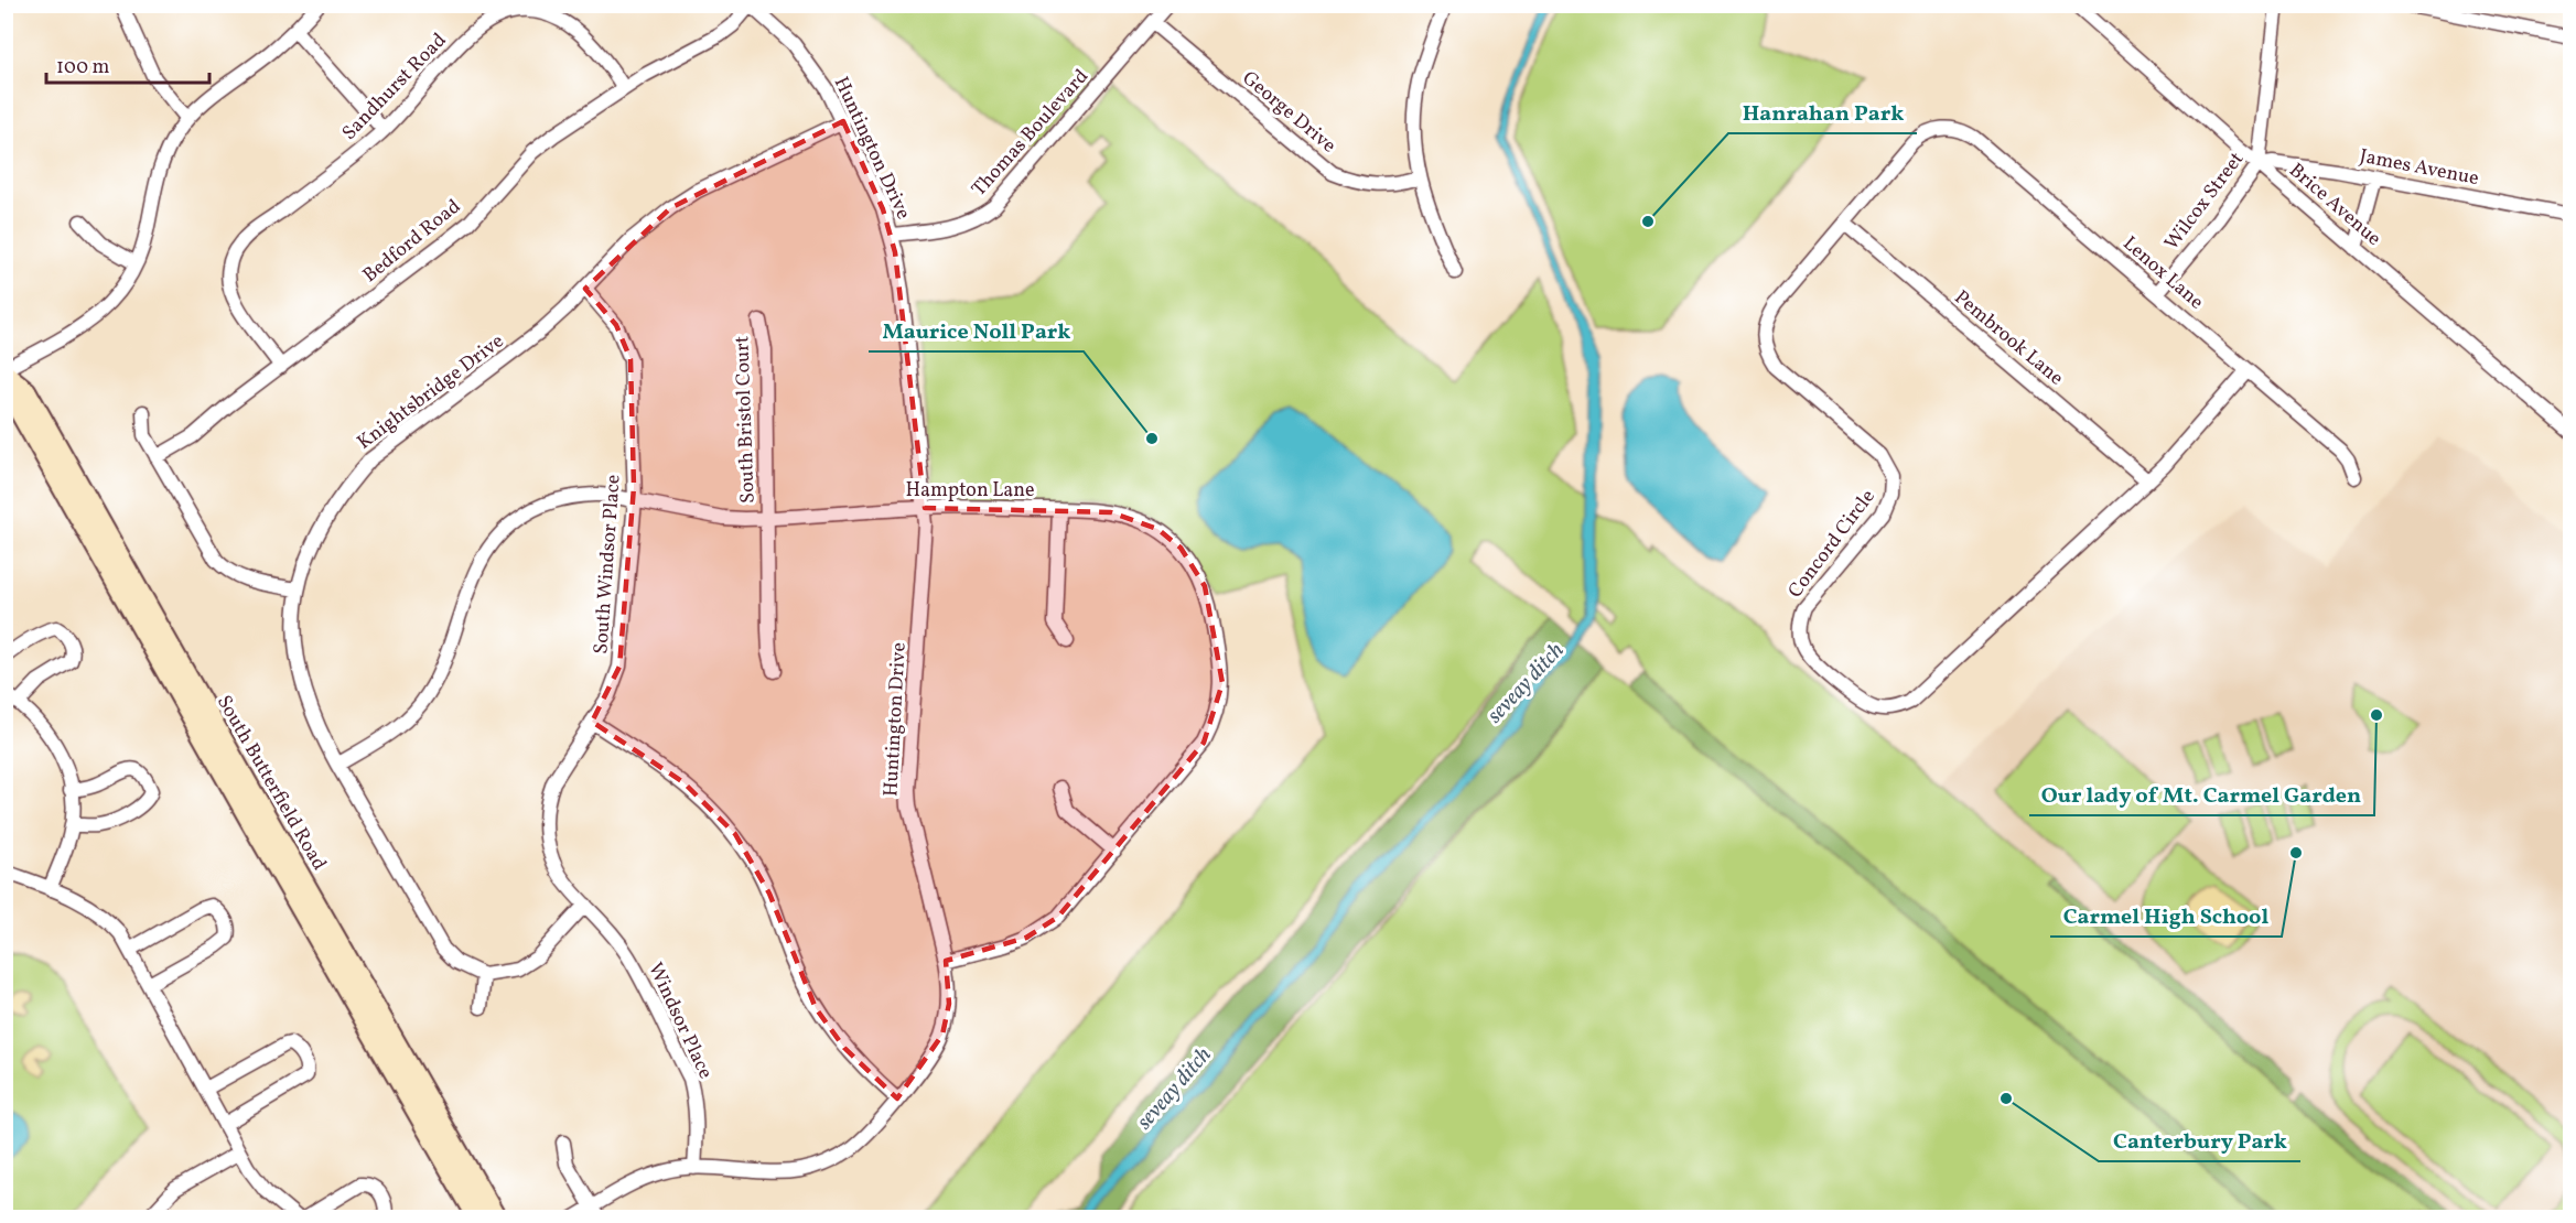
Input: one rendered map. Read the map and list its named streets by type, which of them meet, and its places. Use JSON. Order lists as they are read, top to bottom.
{
  "streets": {
    "main road": ["South Butterfield Road"],
    "street": [
      "Sandhurst Road",
      "George Drive",
      "Thomas Boulevard",
      "Huntington Drive",
      "James Avenue",
      "Wilcox Street",
      "Brice Avenue",
      "Bedford Road",
      "Lenox Lane",
      "Pembrook Lane",
      "Knightsbridge Drive",
      "South Bristol Court",
      "Hampton Lane",
      "Concord Circle",
      "South Windsor Place",
      "Windsor Place"
    ]
  },
  "crossings": [
    ["Sandhurst Road", "Bedford Road"],
    ["George Drive", "Thomas Boulevard"],
    ["Thomas Boulevard", "Huntington Drive"],
    ["Huntington Drive", "Bedford Road"],
    ["Huntington Drive", "Knightsbridge Drive"],
    ["Huntington Drive", "Hampton Lane"],
    ["Huntington Drive", "Windsor Place"],
    ["James Avenue", "Wilcox Street"],
    ["James Avenue", "Brice Avenue"],
    ["Wilcox Street", "Brice Avenue"],
    ["Wilcox Street", "Lenox Lane"],
    ["Lenox Lane", "Concord Circle"],
    ["Pembrook Lane", "Concord Circle"],
    ["Knightsbridge Drive", "Hampton Lane"],
    ["Knightsbridge Drive", "South Windsor Place"],
    ["South Bristol Court", "Hampton Lane"],
    ["Hampton Lane", "South Windsor Place"],
    ["South Windsor Place", "Windsor Place"]
  ],
  "water": ["seveay ditch"],
  "places": [
    "Hanrahan Park",
    "Maurice Noll Park",
    "Our lady of Mt. Carmel Garden",
    "Carmel High School",
    "Canterbury Park"
  ],
  "scale_bar": "100 m"
}
